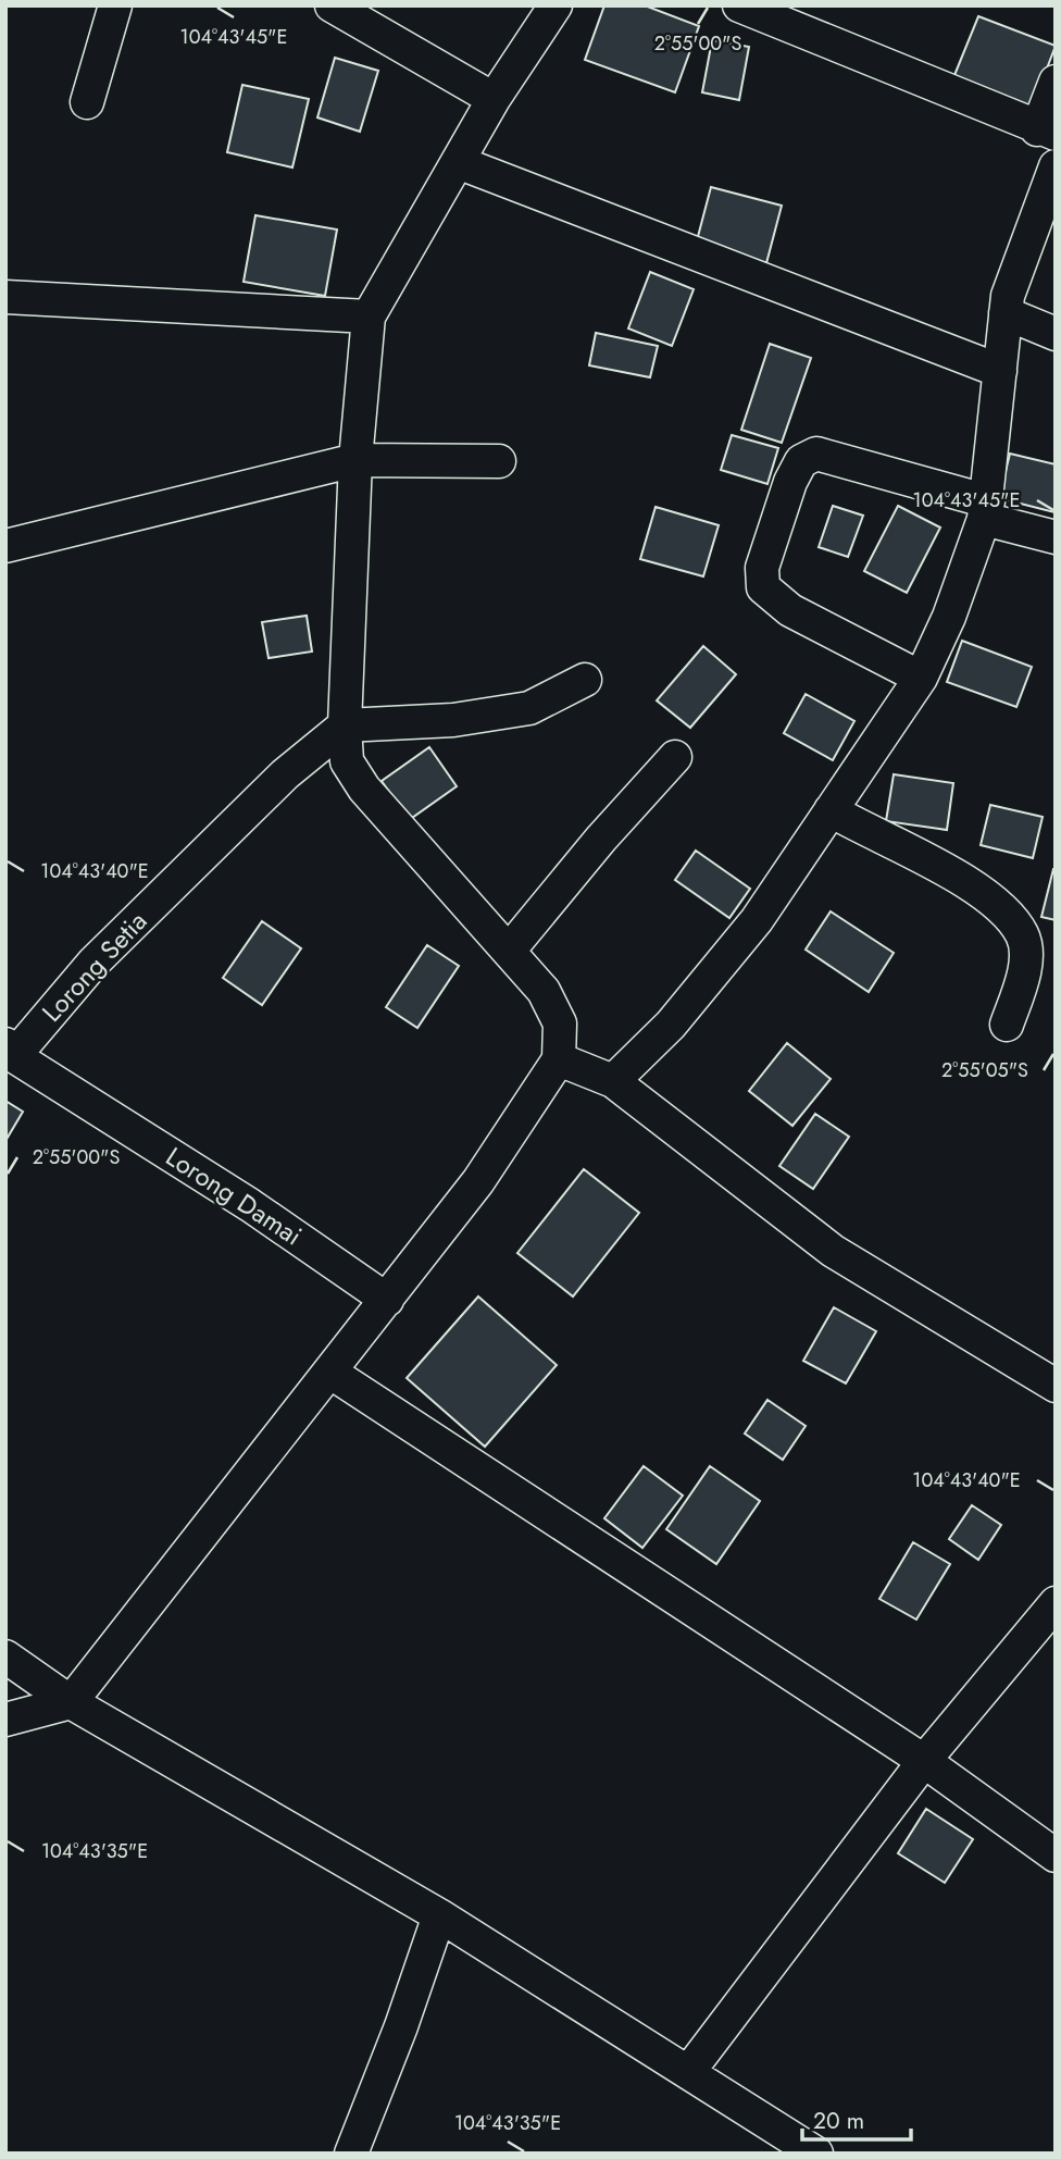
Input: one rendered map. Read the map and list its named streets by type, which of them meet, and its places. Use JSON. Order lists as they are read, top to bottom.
{
  "streets": {
    "street": ["Lorong Setia", "Lorong Damai"]
  },
  "crossings": [
    ["Lorong Setia", "Lorong Damai"]
  ],
  "scale_bar": "20 m",
  "coordinates": [
    "104°43'45\"E",
    "2°55'00\"S",
    "104°43'40\"E",
    "2°55'05\"S",
    "104°43'35\"E"
  ]
}
